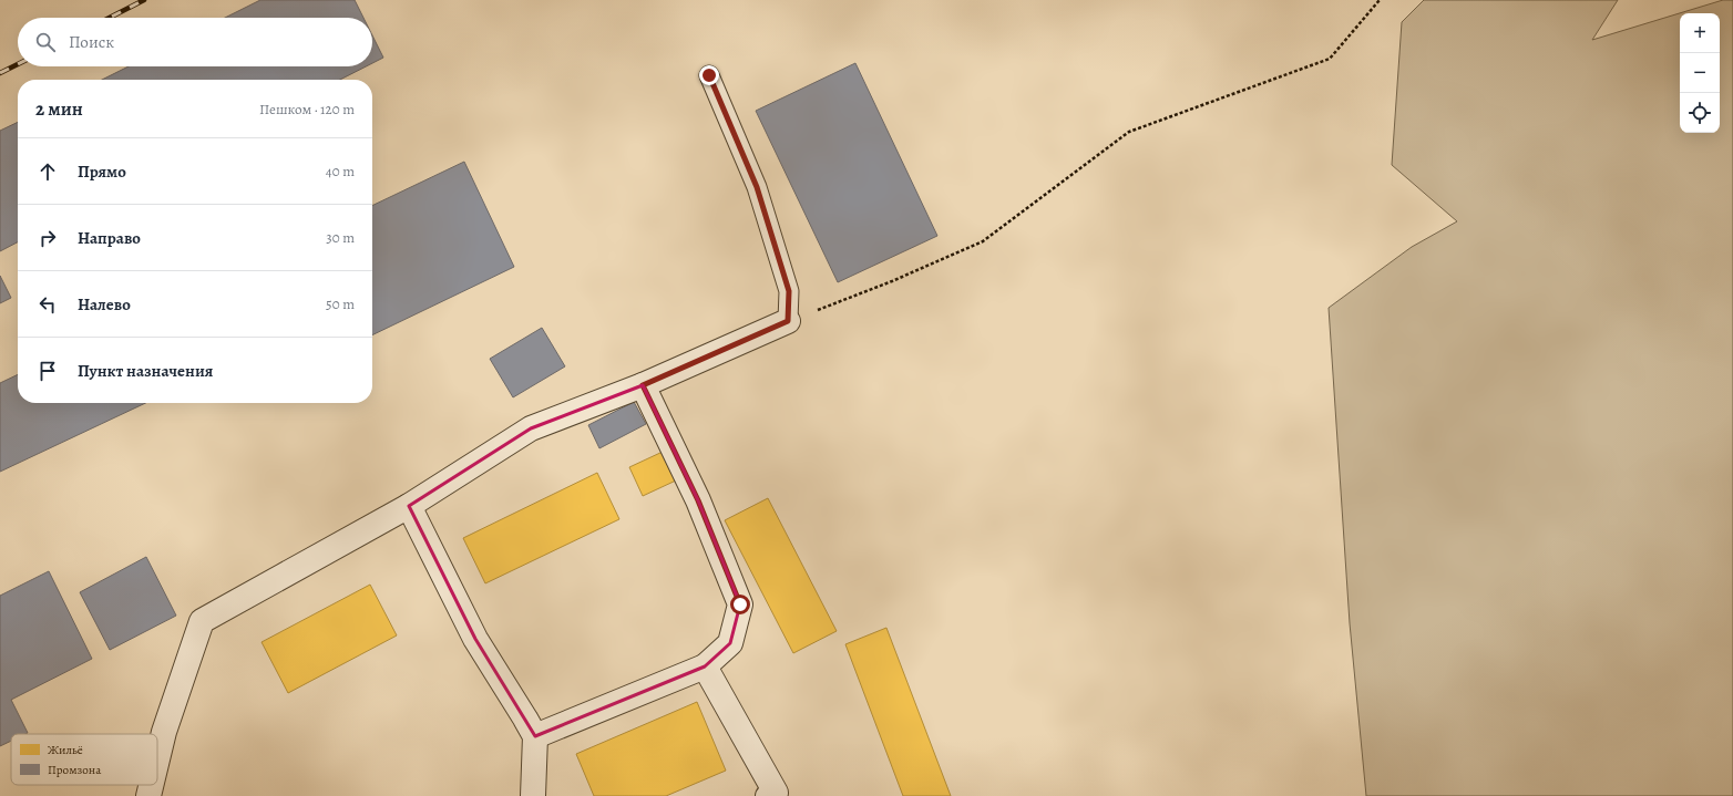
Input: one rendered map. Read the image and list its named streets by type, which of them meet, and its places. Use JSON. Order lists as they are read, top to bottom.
{
  "legend": ["Жильё", "Промзона"],
  "page": {
    "map_buttons": ["+", "−"],
    "search": "Поиск",
    "heading": ["2 мин", "Пешком · 120 m"],
    "list": [
      ["Прямо", "40 m"],
      ["Направо", "30 m"],
      ["Налево", "50 m"],
      "Пункт назначения"
    ]
  }
}
